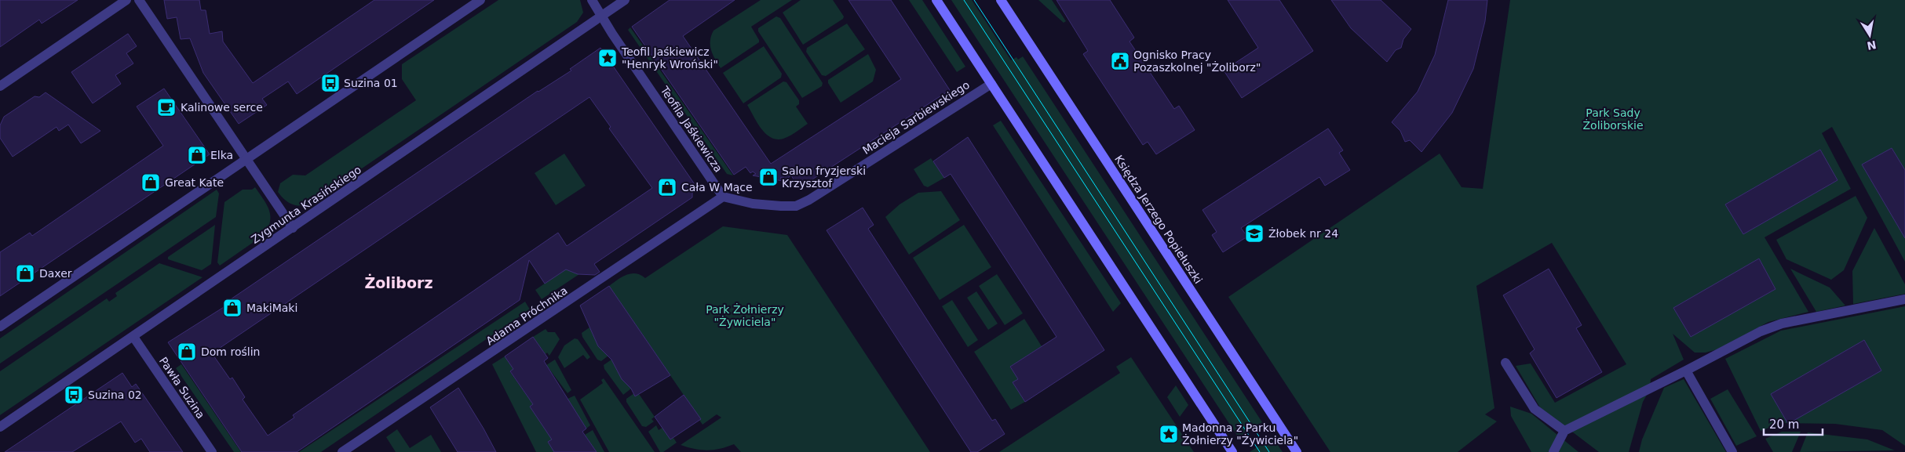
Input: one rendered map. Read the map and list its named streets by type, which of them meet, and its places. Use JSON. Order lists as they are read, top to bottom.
{
  "streets": {
    "main road": ["Księdza Jerzego Popiełuszki"],
    "street": [
      "Macieja Sarbiewskiego",
      "Teofila Jaśkiewicza",
      "Zygmunta Krasińskiego",
      "Adama Próchnika",
      "Pawła Suzina"
    ]
  },
  "crossings": [
    ["Macieja Sarbiewskiego", "Teofila Jaśkiewicza"],
    ["Macieja Sarbiewskiego", "Adama Próchnika"],
    ["Teofila Jaśkiewicza", "Zygmunta Krasińskiego"],
    ["Teofila Jaśkiewicza", "Adama Próchnika"],
    ["Zygmunta Krasińskiego", "Pawła Suzina"]
  ],
  "districts": ["Żoliborz"],
  "parks": ["Park Sady Żoliborskie", "Park Żołnierzy \"Żywiciela\""],
  "places": {
    "place": ["Teofil Jaśkiewicz \"Henryk Wroński\"", "Madonna z Parku Żołnierzy \"Żywiciela\""],
    "public building": ["Ognisko Pracy Pozaszkolnej \"Żoliborz\""],
    "bus stop": ["Suzina 01", "Suzina 02"],
    "cafe": ["Kalinowe serce"],
    "shop": [
      "Elka",
      "Salon fryzjerski Krzysztof",
      "Great Kate",
      "Cała W Mące",
      "Daxer",
      "MakiMaki",
      "Dom roślin"
    ],
    "school or university": ["Żłobek nr 24"]
  },
  "scale_bar": "20 m",
  "north": "bottom"
}
